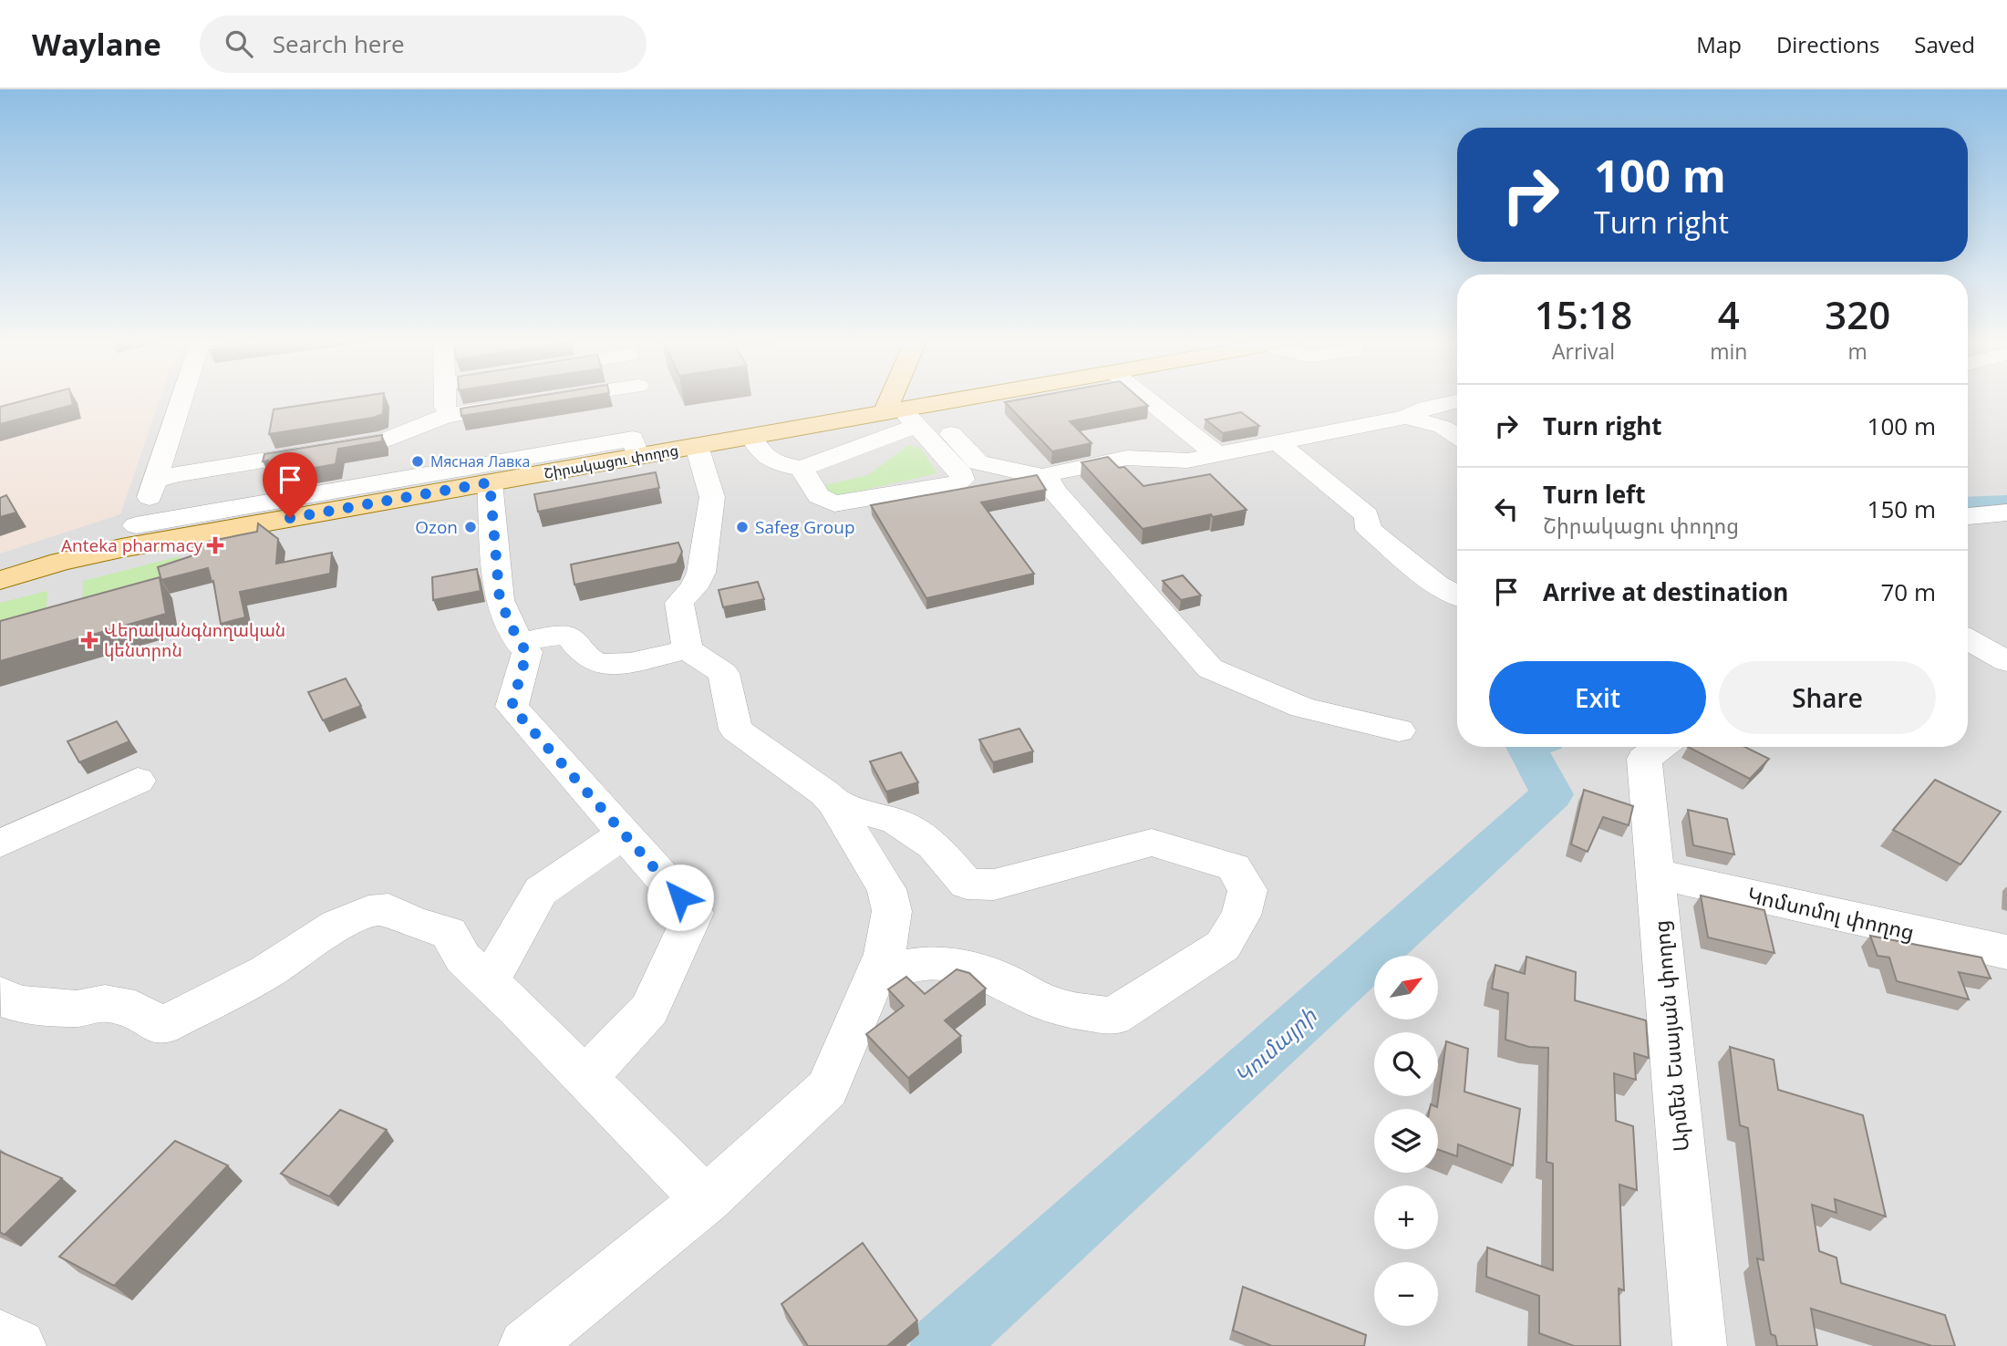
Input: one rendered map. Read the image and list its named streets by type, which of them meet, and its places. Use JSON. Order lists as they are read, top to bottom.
{
  "streets": {
    "main road": ["Շիրակացու փողոց"],
    "street": ["Կոմսոմոլ փողոց", "Արմեն Եսայան փողոց"]
  },
  "crossings": [
    ["Կոմսոմոլ փողոց", "Արմեն Եսայան փողոց"]
  ],
  "water": ["Կումայրի"],
  "places": {
    "other": ["Мясная Лавка", "Ozon", "Safeg Group"],
    "health": ["Anteka pharmacy", "Վերականգնողական կենտրոն"]
  },
  "north": "top right",
  "page": {
    "header": "Waylane",
    "search": "Search here",
    "nav": ["Map", "Directions", "Saved"],
    "turn": ["100 m", "Turn right"],
    "eta": [
      "15:18",
      "Arrival",
      "4",
      "min",
      "320",
      "m"
    ],
    "list": [
      {
        "name": "Turn right",
        "value": "100 m"
      },
      {
        "name": "Turn left",
        "note": "Շիրակացու փողոց",
        "value": "150 m"
      },
      {
        "name": "Arrive at destination",
        "value": "70 m"
      }
    ],
    "buttons": ["Exit", "Share"],
    "map_buttons": ["+", "−"]
  }
}
